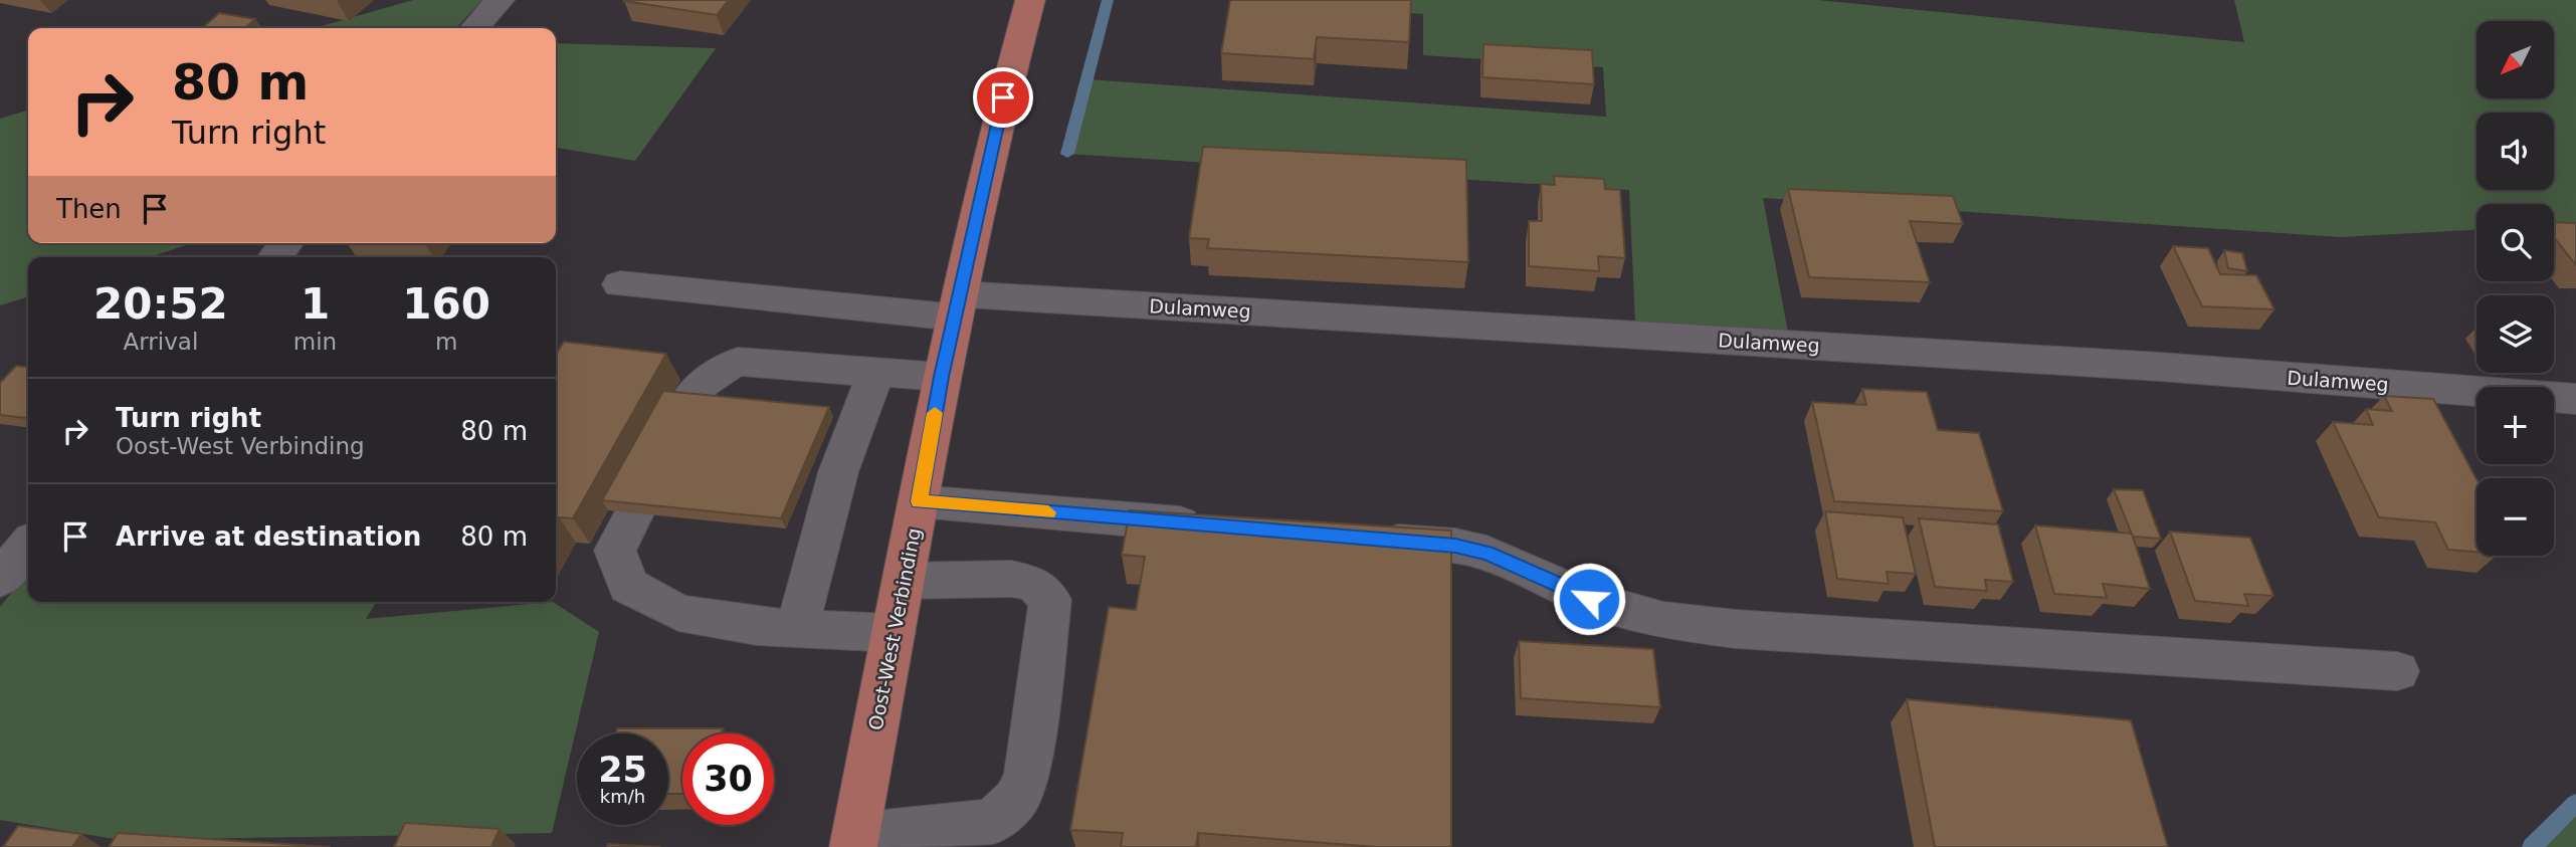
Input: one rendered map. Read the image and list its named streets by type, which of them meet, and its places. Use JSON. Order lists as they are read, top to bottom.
{
  "streets": {
    "main road": ["Oost-West Verbinding"],
    "street": ["Dulamweg"]
  },
  "crossings": [
    ["Dulamweg", "Oost-West Verbinding"]
  ],
  "north": "bottom left",
  "page": {
    "map_buttons": ["+", "−"],
    "turn": ["80 m", "Turn right"],
    "then": "Then",
    "eta": [
      "20:52",
      "Arrival",
      "1",
      "min",
      "160",
      "m"
    ],
    "list": [
      {
        "name": "Turn right",
        "note": "Oost-West Verbinding",
        "value": "80 m"
      },
      {
        "name": "Arrive at destination",
        "value": "80 m"
      }
    ],
    "speed": "25 km/h",
    "limit": "30"
  }
}
